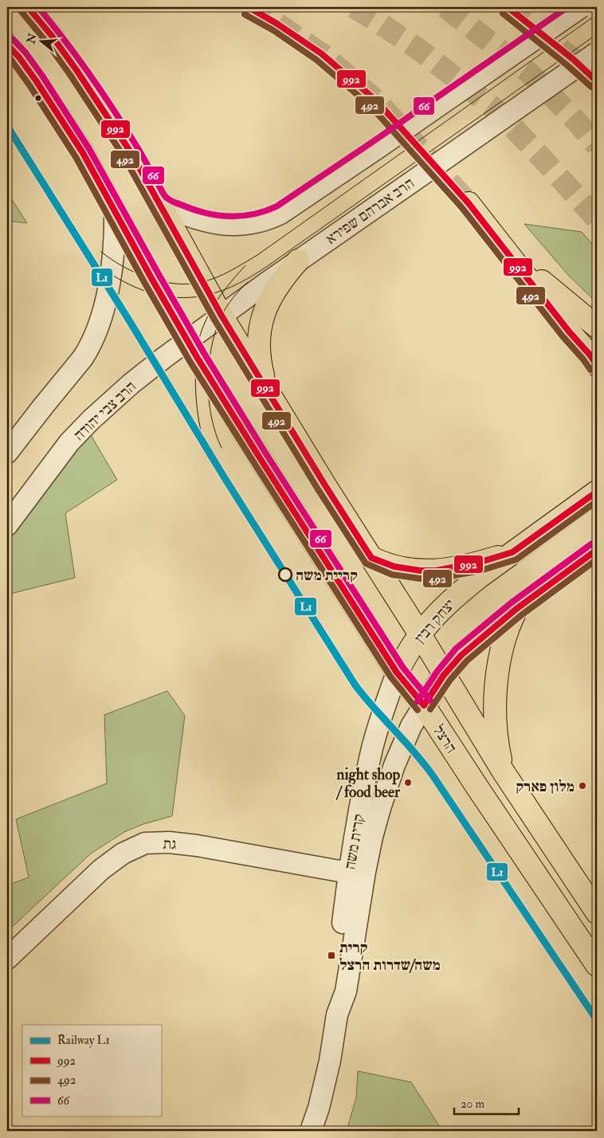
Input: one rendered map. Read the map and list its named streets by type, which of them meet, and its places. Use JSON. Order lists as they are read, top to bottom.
{
  "streets": {
    "main road": ["יצחק רבין", "הרצל"],
    "street": [
      "הרב אברהם שפירא",
      "הרב צבי יהודה",
      "קרית משה",
      "גת"
    ]
  },
  "crossings": [
    ["הרב אברהם שפירא", "הרב צבי יהודה"],
    ["הרב צבי יהודה", "הרצל"],
    ["יצחק רבין", "הרצל"],
    ["יצחק רבין", "קרית משה"],
    ["הרצל", "קרית משה"],
    ["קרית משה", "גת"]
  ],
  "places": {
    "other": ["קריית משה", "night shop / food beer", "מלון פארק"],
    "transit": ["קרית משה/שדרות הרצל"]
  },
  "lines": [
    "transit line 992",
    "transit line 66",
    "transit line 492",
    "rail line L1"
  ],
  "legend": [
    "Railway L1",
    "992",
    "492",
    "66"
  ],
  "scale_bar": "20 m",
  "north": "left"
}
